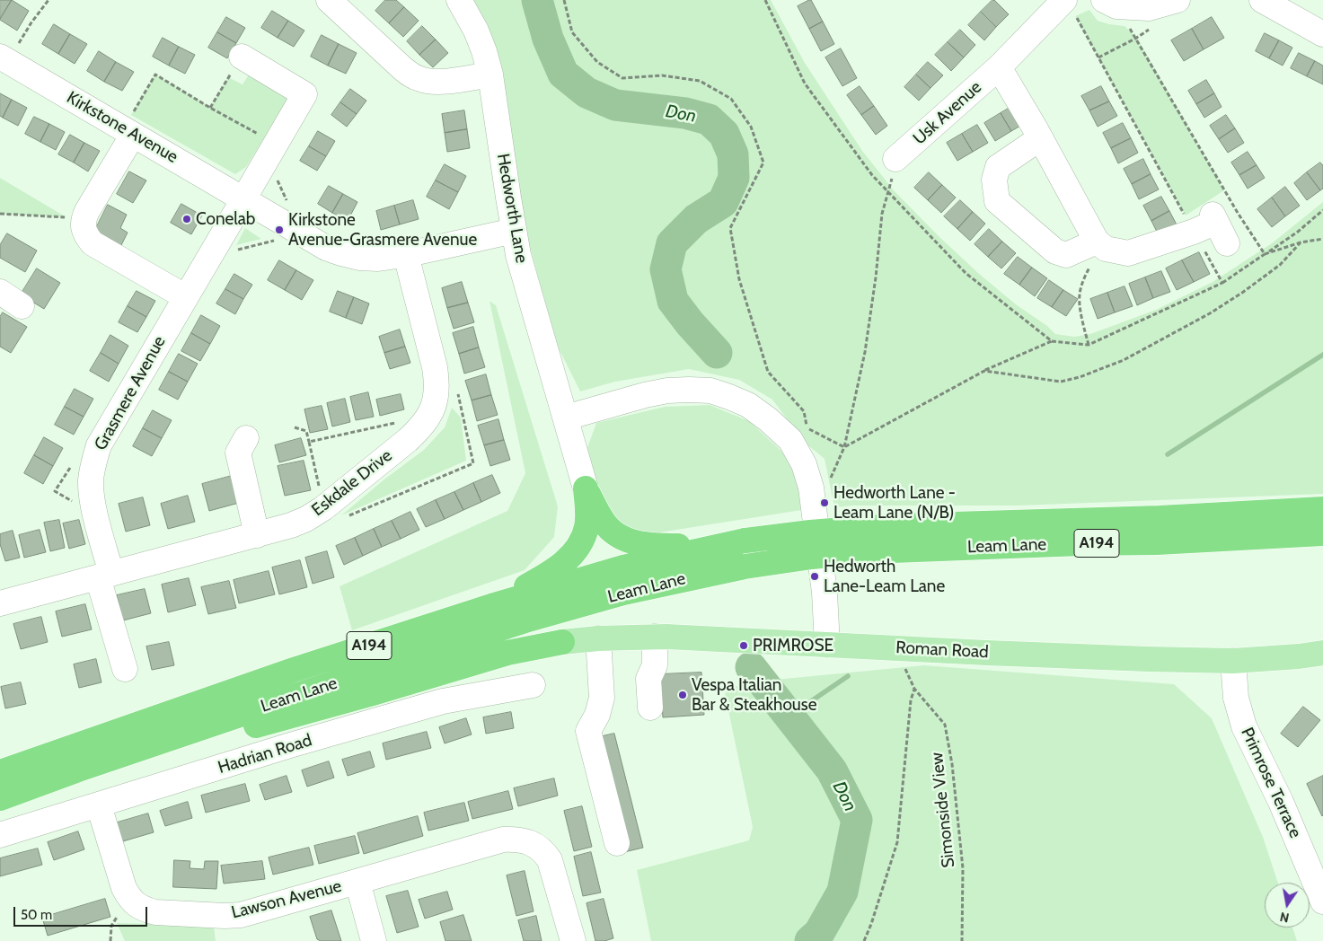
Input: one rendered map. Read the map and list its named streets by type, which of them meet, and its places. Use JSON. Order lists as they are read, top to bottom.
{
  "streets": {
    "highway": ["A194", "Leam Lane"],
    "main road": ["Roman Road"],
    "street": [
      "Usk Avenue",
      "Kirkstone Avenue",
      "Hedworth Lane",
      "Grasmere Avenue",
      "Eskdale Drive",
      "Hadrian Road",
      "Primrose Terrace",
      "Lawson Avenue"
    ],
    "path": ["Simonside View"]
  },
  "crossings": [
    ["Kirkstone Avenue", "Hedworth Lane"],
    ["Kirkstone Avenue", "Grasmere Avenue"],
    ["Kirkstone Avenue", "Eskdale Drive"],
    ["Hedworth Lane", "A194"],
    ["Grasmere Avenue", "Eskdale Drive"],
    ["A194", "Leam Lane"],
    ["Roman Road", "Primrose Terrace"]
  ],
  "water": ["Don"],
  "places": [
    "Conelab",
    "Kirkstone Avenue-Grasmere Avenue",
    "Hedworth Lane - Leam Lane (N/B)",
    "Hedworth Lane-Leam Lane",
    "PRIMROSE",
    "Vespa Italian Bar & Steakhouse"
  ],
  "scale_bar": "50 m",
  "north": "bottom"
}
